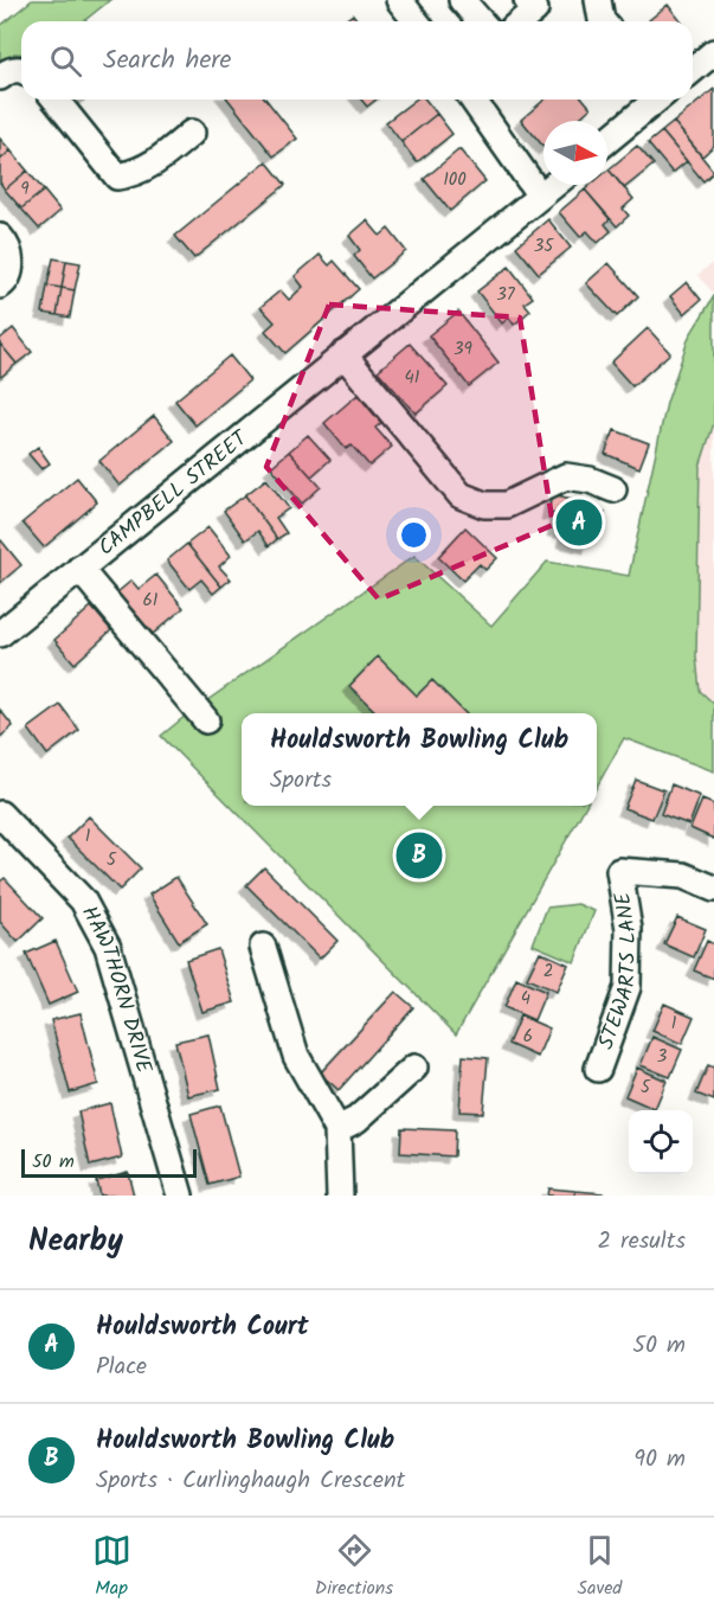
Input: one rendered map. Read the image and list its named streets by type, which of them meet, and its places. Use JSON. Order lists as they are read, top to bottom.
{
  "streets": {
    "street": ["CAMPBELL STREET", "STEWARTS LANE", "HAWTHORN DRIVE"]
  },
  "house_numbers": [
    "100",
    "9",
    "35",
    "37",
    "39",
    "41",
    "61",
    "1",
    "5",
    "2",
    "4",
    "1",
    "6",
    "3",
    "5"
  ],
  "scale_bar": "50 m",
  "north": "right",
  "page": {
    "search": "Search here",
    "pins": ["A", "B"],
    "popup": ["Houldsworth Bowling Club", "Sports"],
    "scale": "50 m",
    "heading": ["Nearby", "2 results"],
    "list": [
      {
        "mark": "A",
        "name": "Houldsworth Court",
        "note": "Place",
        "value": "50 m"
      },
      {
        "mark": "B",
        "name": "Houldsworth Bowling Club",
        "note": "Sports · Curlinghaugh Crescent",
        "value": "90 m"
      }
    ],
    "nav": ["Map", "Directions", "Saved"]
  }
}
